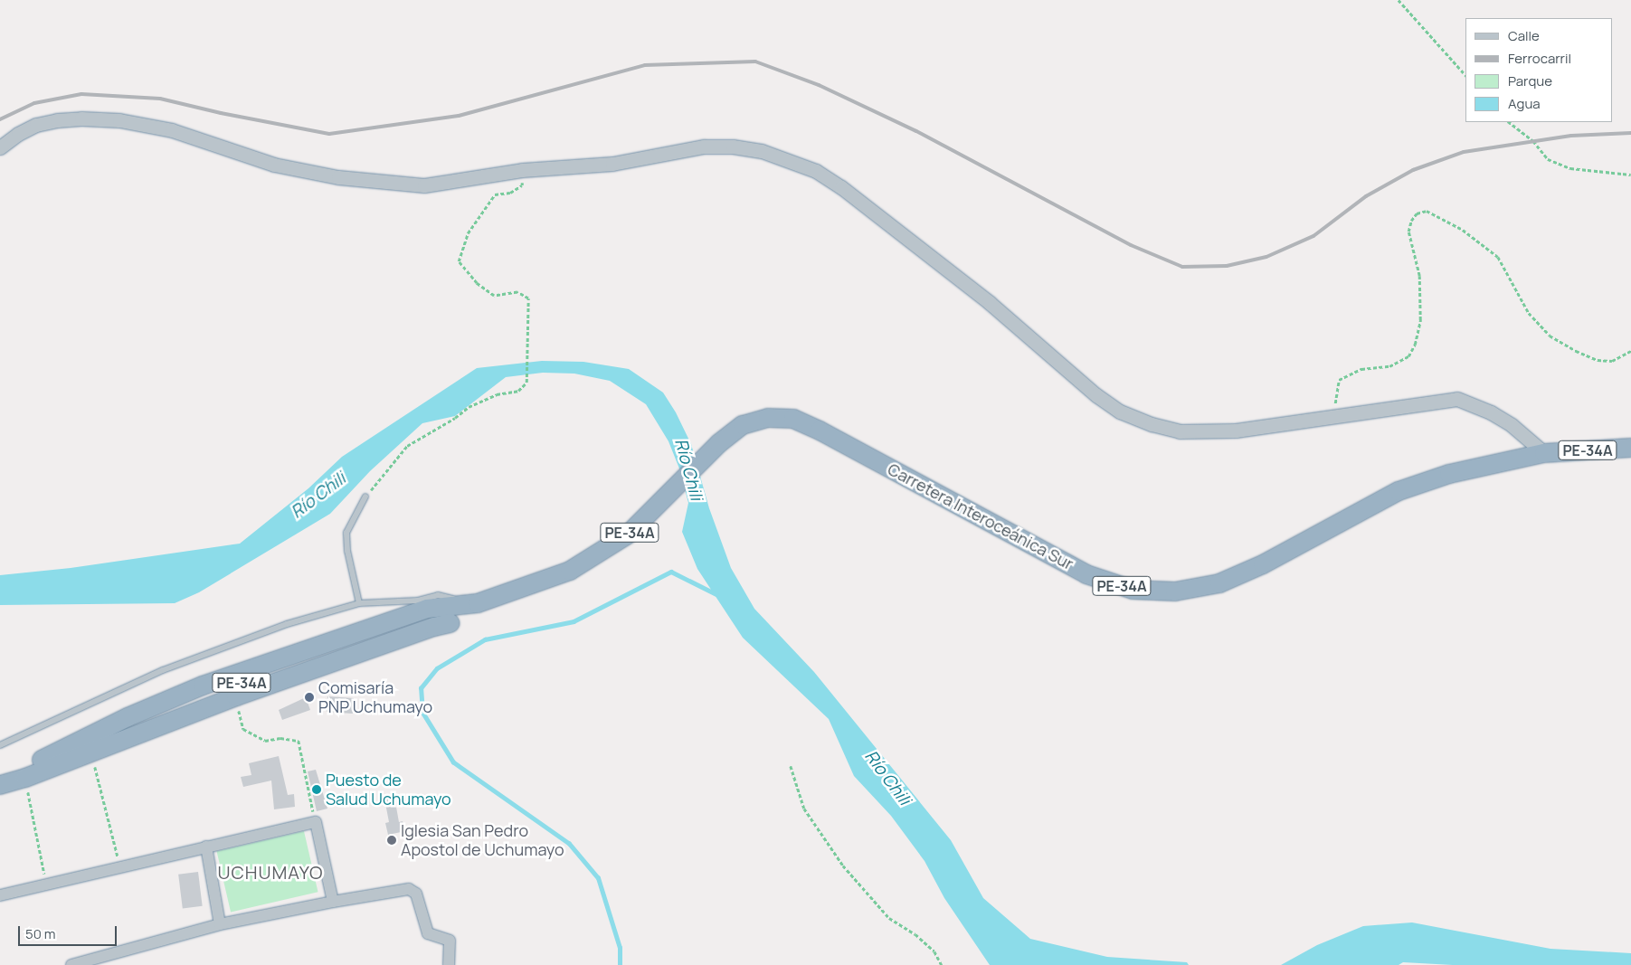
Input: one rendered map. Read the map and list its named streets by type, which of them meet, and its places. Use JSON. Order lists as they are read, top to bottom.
{
  "streets": {
    "highway": ["PE-34A", "Carretera Interoceánica Sur"]
  },
  "districts": ["UCHUMAYO"],
  "water": ["Río Chili"],
  "places": ["Comisaría PNP Uchumayo", "Puesto de Salud Uchumayo", "Iglesia San Pedro Apostol de Uchumayo"],
  "legend": [
    "Calle",
    "Ferrocarril",
    "Parque",
    "Agua"
  ],
  "scale_bar": "50 m"
}
